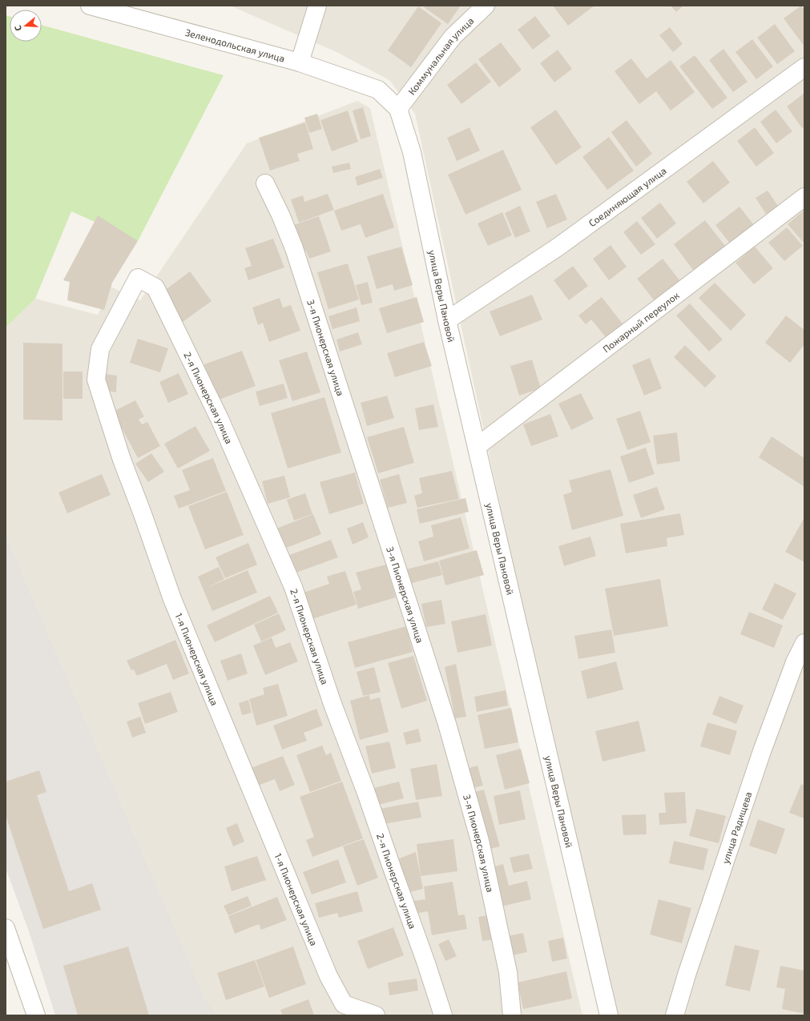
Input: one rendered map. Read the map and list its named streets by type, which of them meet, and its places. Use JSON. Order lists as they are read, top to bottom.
{
  "streets": {
    "street": [
      "Зеленодольская улица",
      "Коммунальная улица",
      "Соединяющая улица",
      "улица Веры Пановой",
      "Пожарный переулок",
      "3-я Пионерская улица",
      "2-я Пионерская улица",
      "1-я Пионерская улица",
      "улица Радищева"
    ]
  },
  "crossings": [
    ["Зеленодольская улица", "улица Веры Пановой"],
    ["Коммунальная улица", "улица Веры Пановой"],
    ["Соединяющая улица", "улица Веры Пановой"],
    ["улица Веры Пановой", "Пожарный переулок"],
    ["2-я Пионерская улица", "1-я Пионерская улица"]
  ],
  "north": "left"
}
